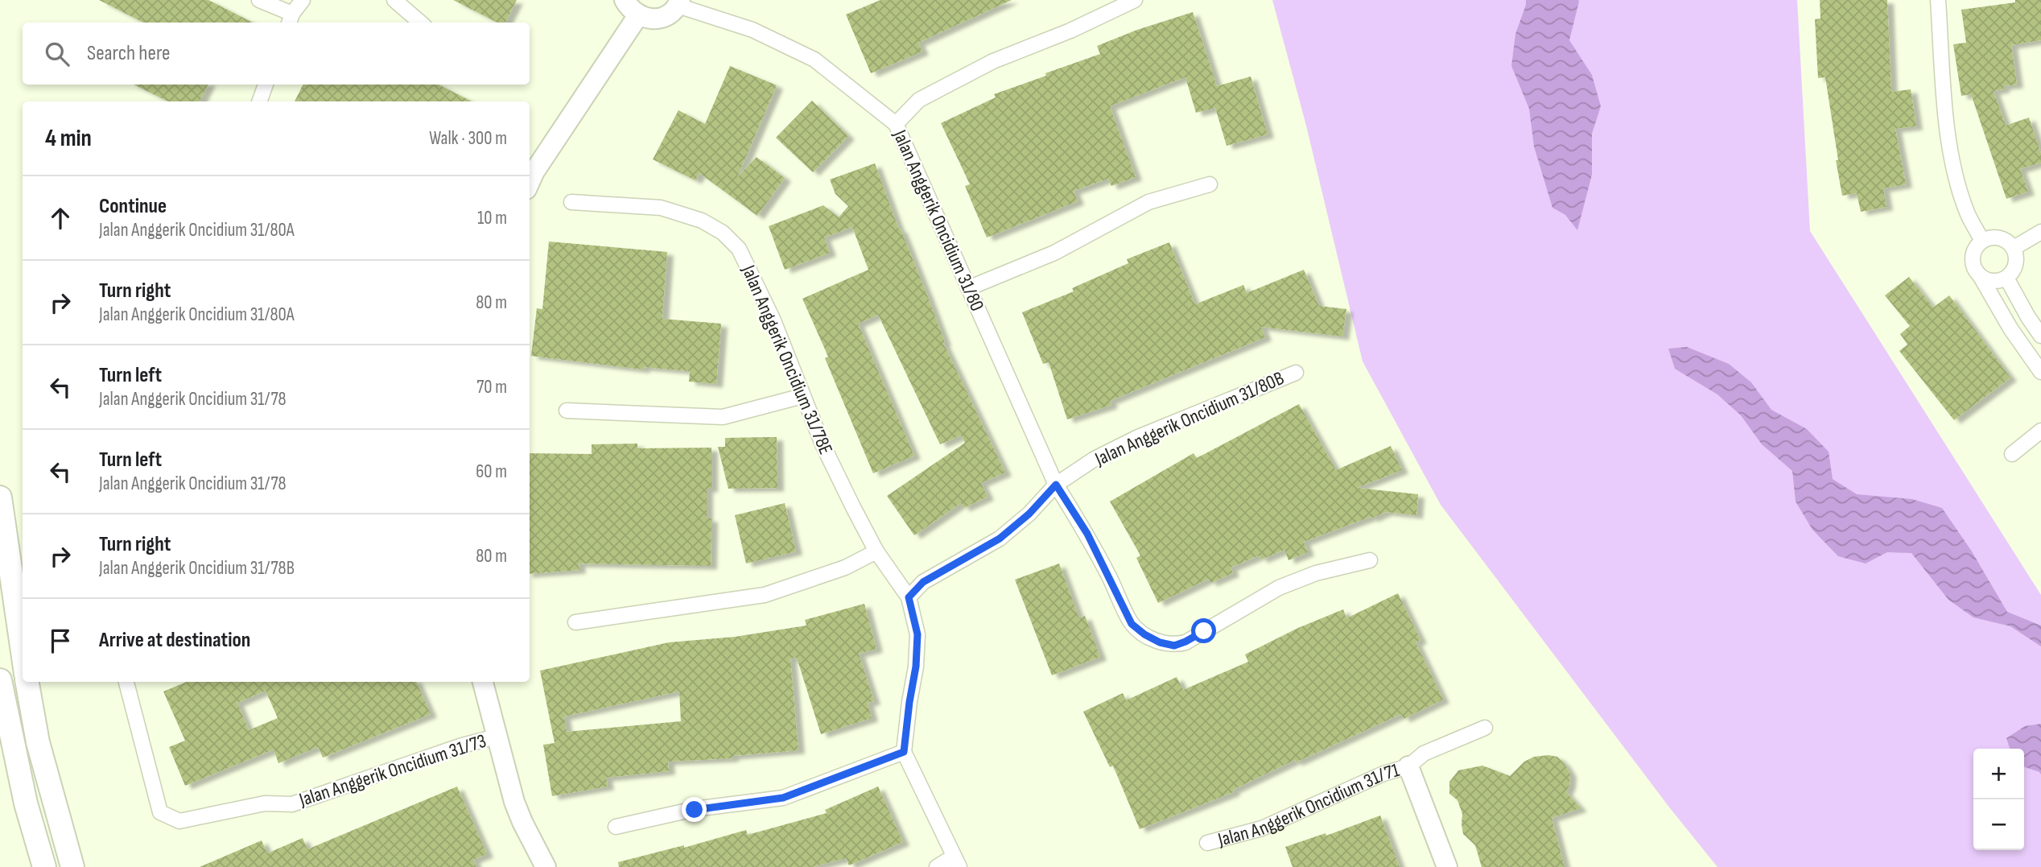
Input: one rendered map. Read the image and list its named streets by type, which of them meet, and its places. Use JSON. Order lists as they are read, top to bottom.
{
  "streets": {
    "street": [
      "Jalan Anggerik Oncidium 31/80",
      "Jalan Anggerik Oncidium 31/78E",
      "Jalan Anggerik Oncidium 31/80B",
      "Jalan Anggerik Oncidium 31/73",
      "Jalan Anggerik Oncidium 31/71"
    ]
  },
  "crossings": [
    ["Jalan Anggerik Oncidium 31/80", "Jalan Anggerik Oncidium 31/80B"],
    ["Jalan Anggerik Oncidium 31/78E", "Jalan Anggerik Oncidium 31/80B"]
  ],
  "page": {
    "search": "Search here",
    "heading": ["4 min", "Walk · 300 m"],
    "list": [
      ["Continue", "Jalan Anggerik Oncidium 31/80A", "10 m"],
      ["Turn right", "Jalan Anggerik Oncidium 31/80A", "80 m"],
      ["Turn left", "Jalan Anggerik Oncidium 31/78", "70 m"],
      ["Turn left", "Jalan Anggerik Oncidium 31/78", "60 m"],
      ["Turn right", "Jalan Anggerik Oncidium 31/78B", "80 m"],
      "Arrive at destination"
    ],
    "map_buttons": ["+", "−"]
  }
}
